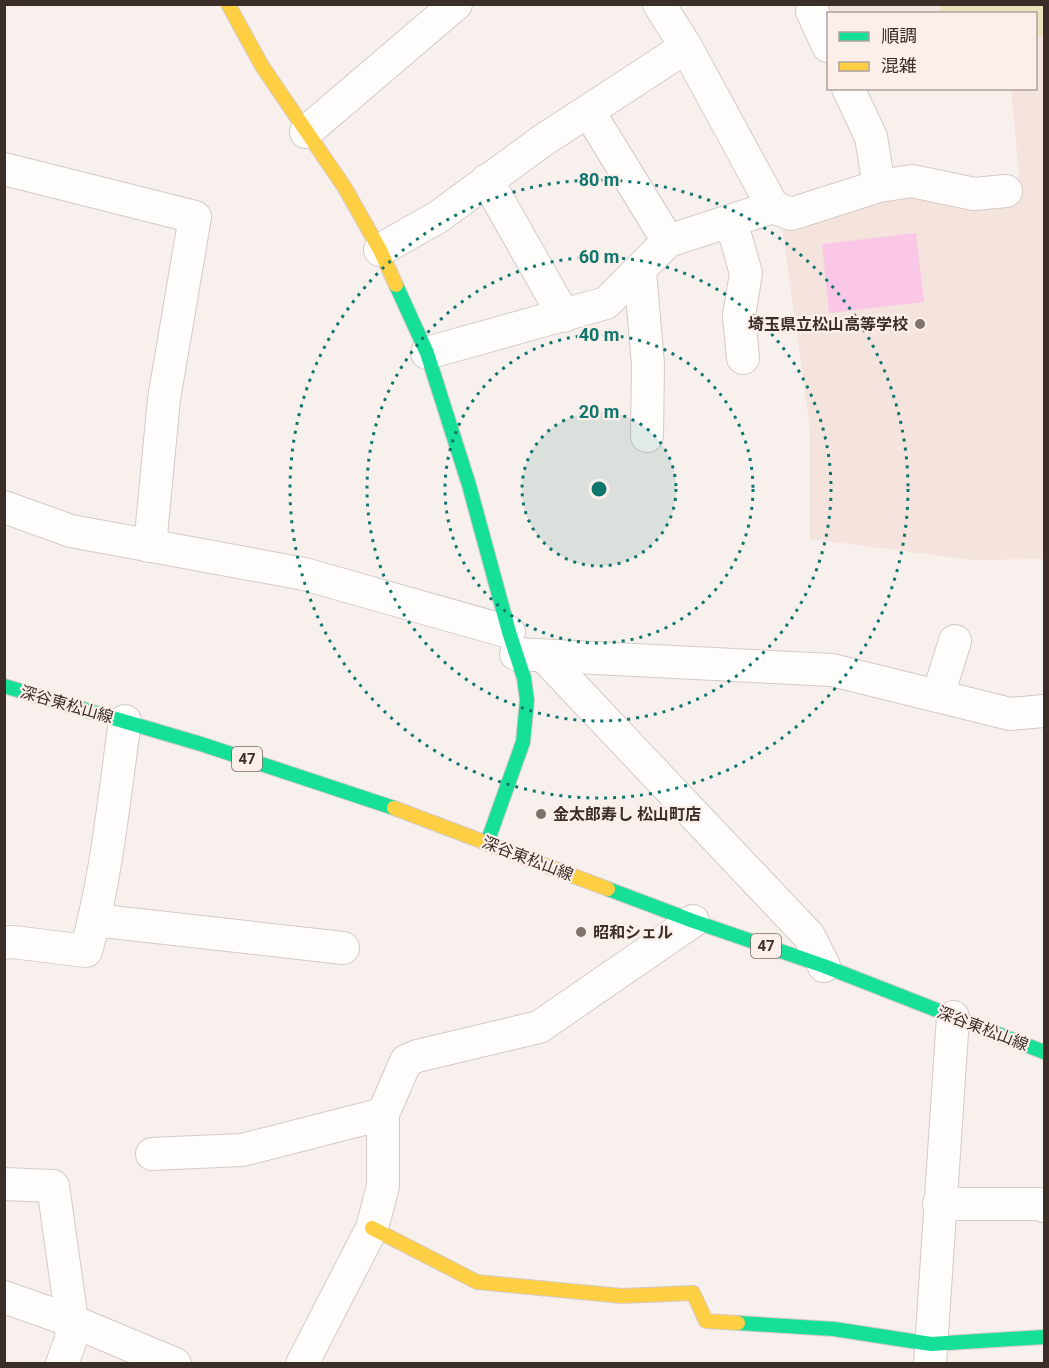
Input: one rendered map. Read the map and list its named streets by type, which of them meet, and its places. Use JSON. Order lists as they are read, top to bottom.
{
  "streets": {
    "street": ["深谷東松山線", "47"]
  },
  "places": ["埼玉県立松山高等学校", "金太郎寿し 松山町店", "昭和シェル"],
  "legend": ["順調", "混雑"],
  "rings": [
    "80 m",
    "60 m",
    "40 m",
    "20 m"
  ]
}
